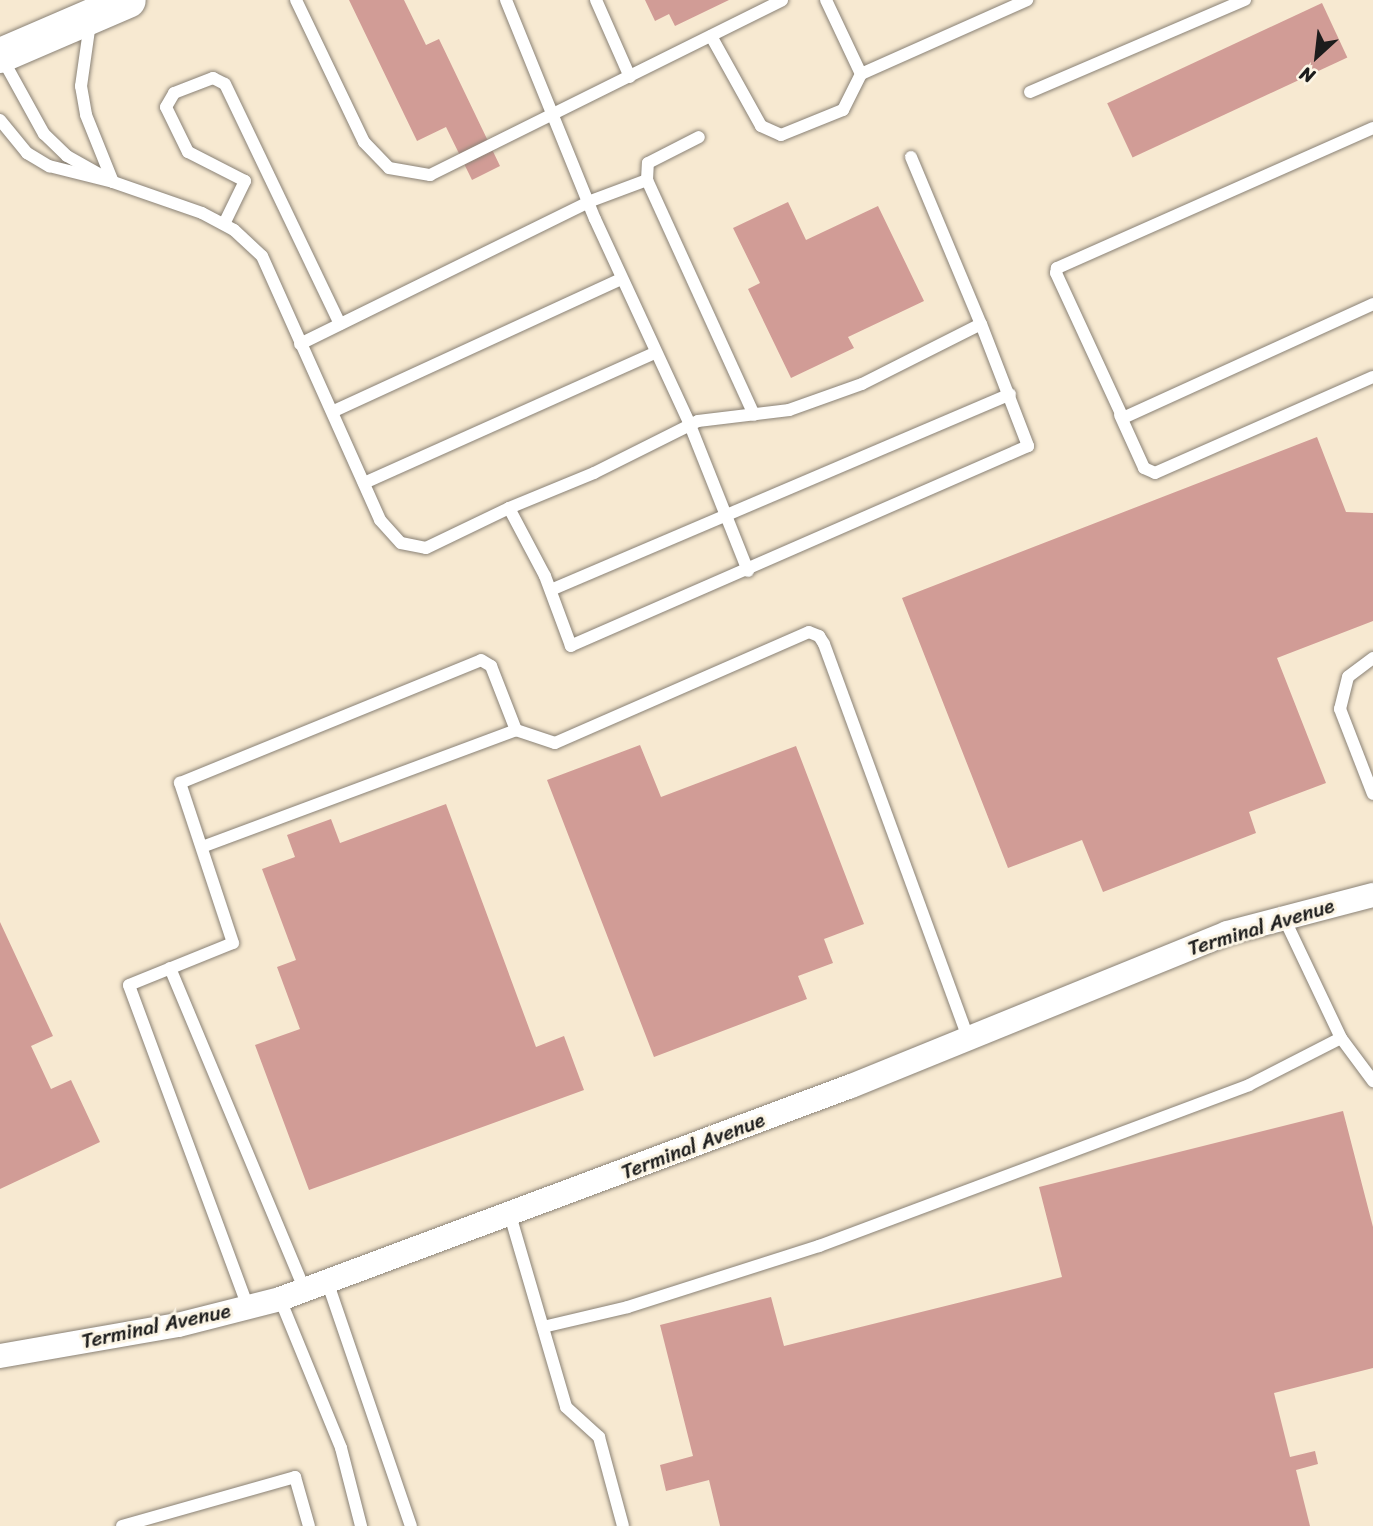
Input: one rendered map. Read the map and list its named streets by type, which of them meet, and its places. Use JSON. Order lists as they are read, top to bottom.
{
  "streets": {
    "street": ["Terminal Avenue"]
  },
  "north": "bottom left"
}
